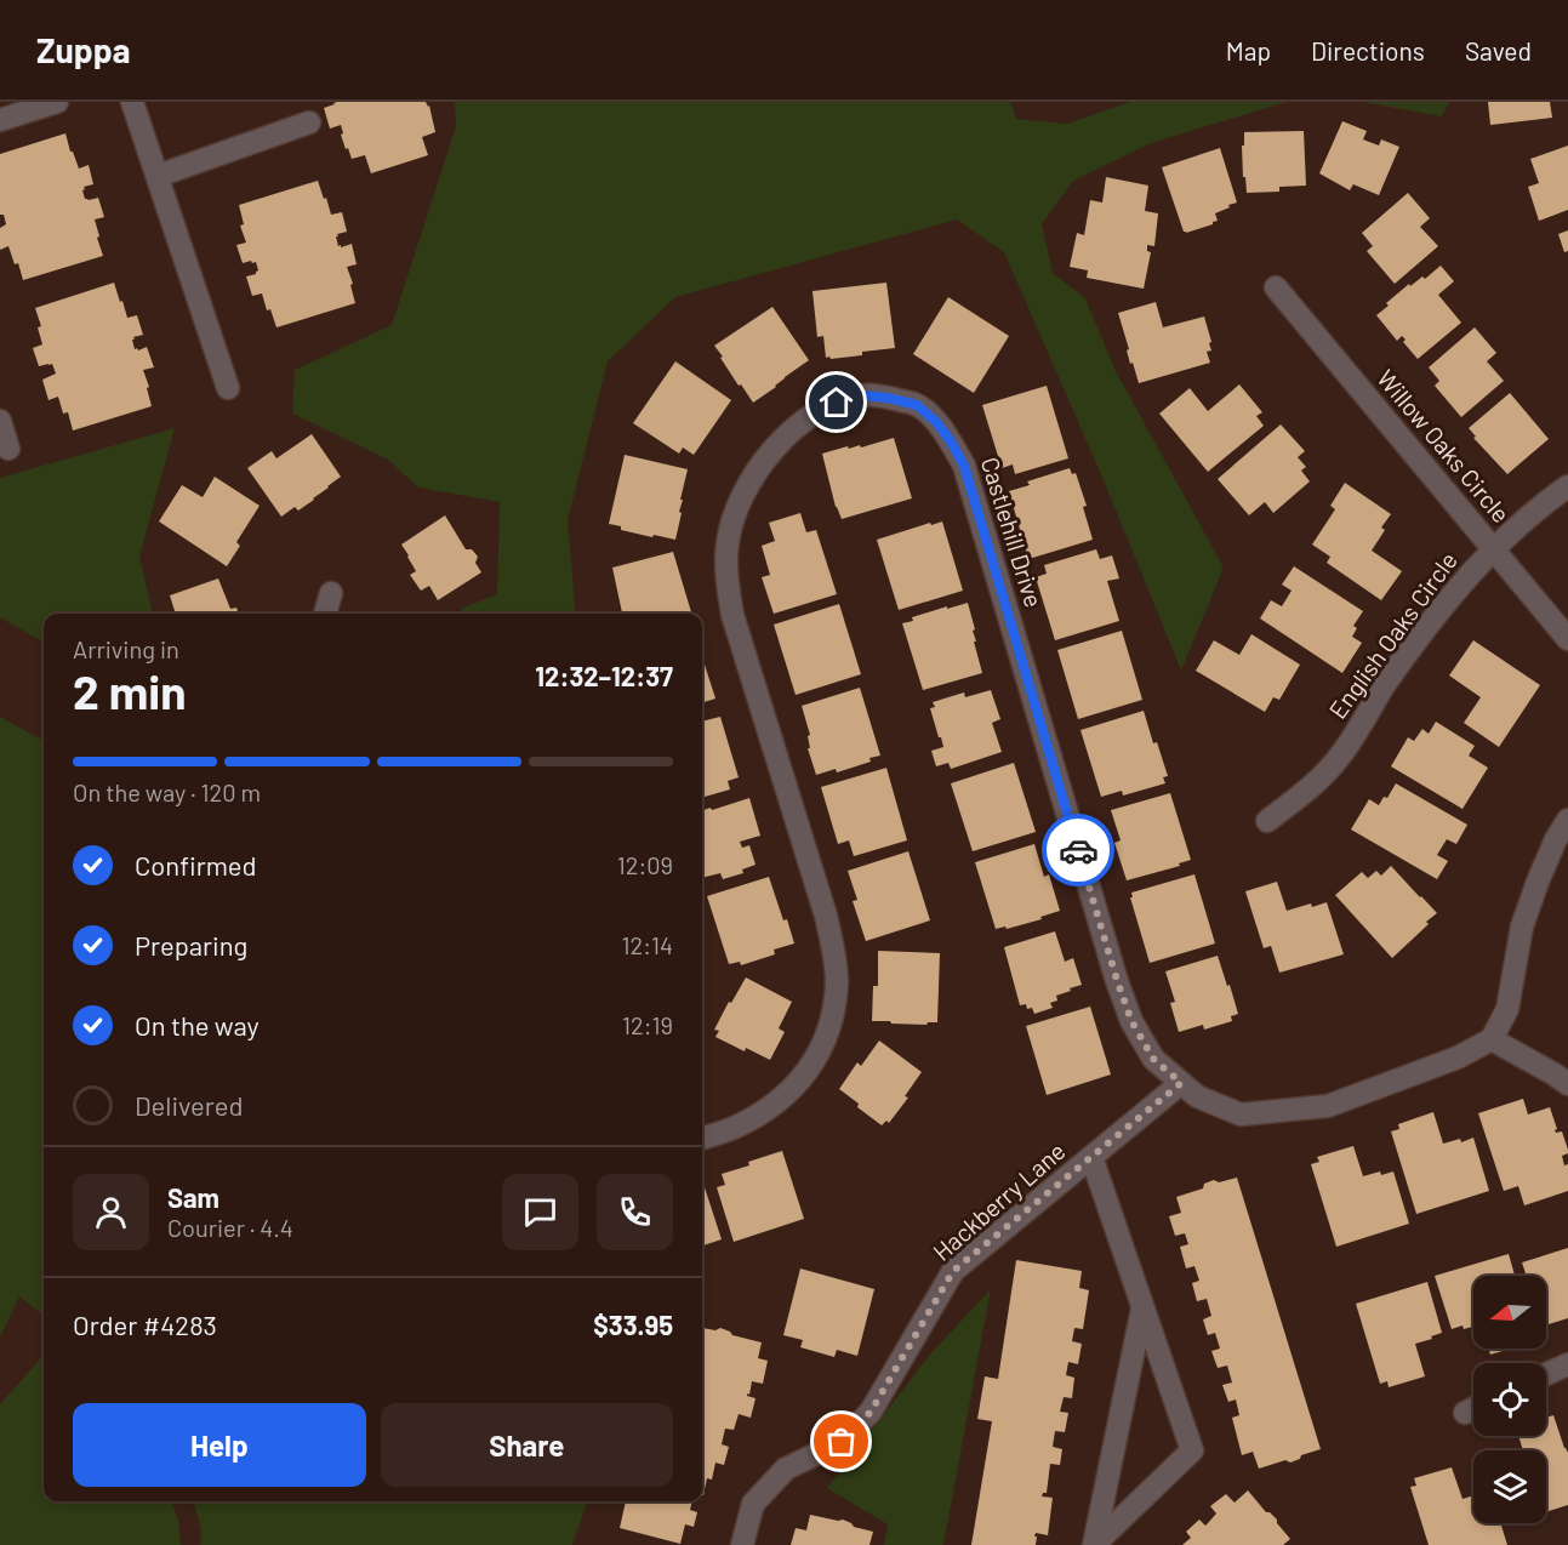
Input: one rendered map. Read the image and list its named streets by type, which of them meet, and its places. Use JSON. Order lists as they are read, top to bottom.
{
  "streets": {
    "street": [
      "Willow Oaks Circle",
      "Castlehill Drive",
      "English Oaks Circle",
      "Hackberry Lane"
    ]
  },
  "crossings": [
    ["Willow Oaks Circle", "English Oaks Circle"],
    ["Castlehill Drive", "Hackberry Lane"]
  ],
  "north": "left",
  "page": {
    "header": "Zuppa",
    "nav": ["Map", "Directions", "Saved"],
    "heading": ["2 min", "Arriving in", "12:32–12:37"],
    "panel": [
      "Sam",
      "Courier · 4.4",
      "Order #4283",
      "$33.95"
    ],
    "bar": "On the way · 120 m",
    "list": [
      ["Confirmed", "12:09"],
      ["Preparing", "12:14"],
      ["On the way", "12:19"],
      "Delivered"
    ],
    "buttons": ["Help", "Share"]
  }
}
